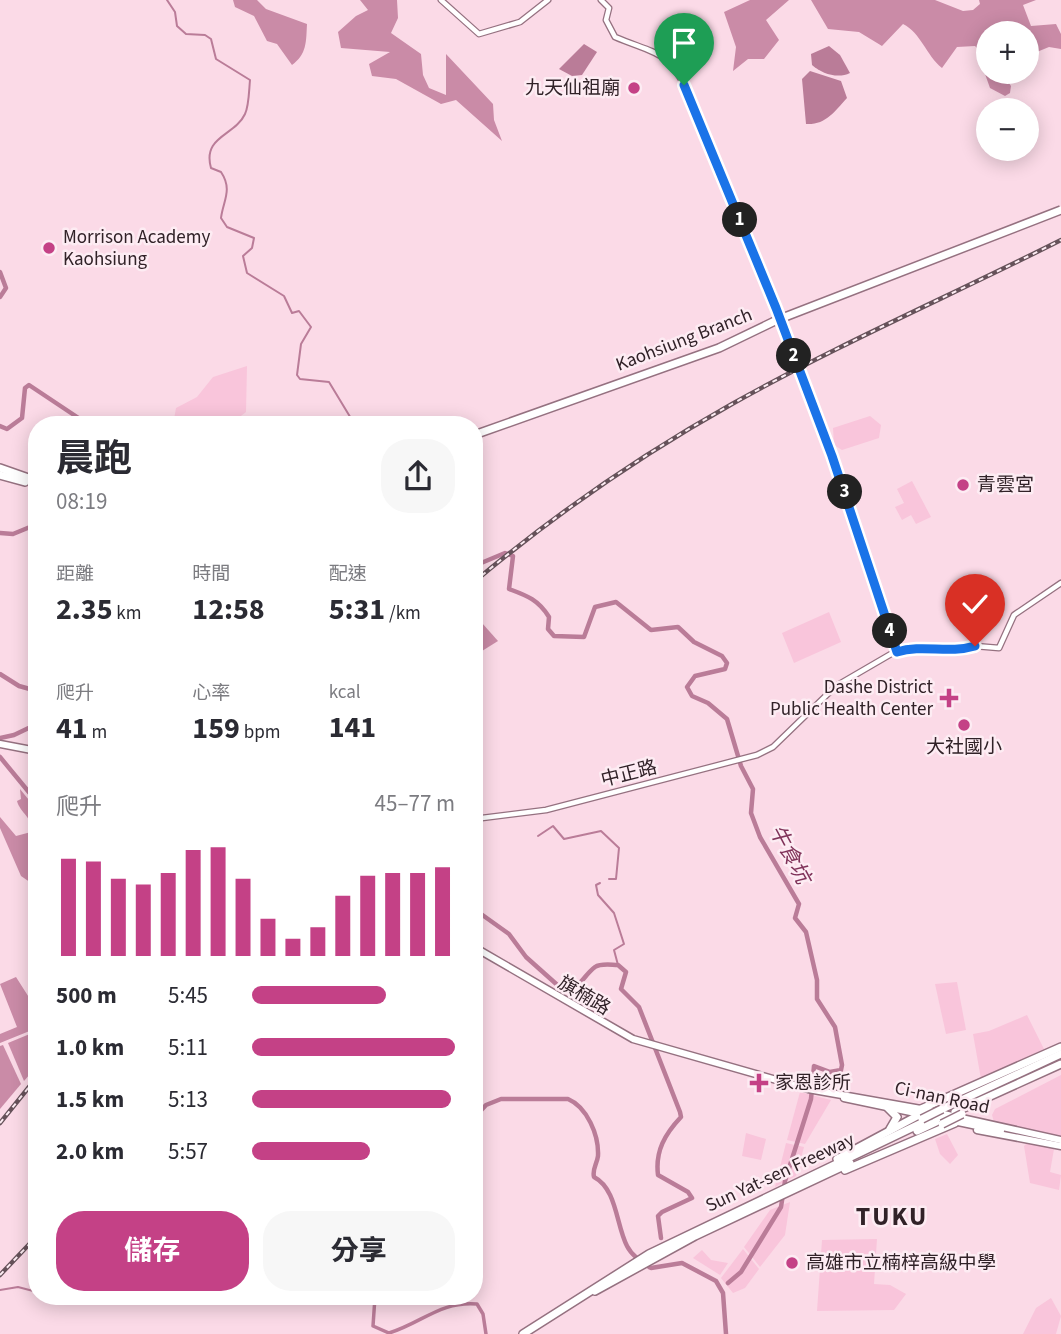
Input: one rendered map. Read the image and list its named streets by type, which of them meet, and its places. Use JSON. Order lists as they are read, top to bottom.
{
  "streets": {
    "highway": ["Kaohsiung Branch", "Sun Yat-sen Freeway"],
    "main road": ["旗楠路", "Ci-nan Road"]
  },
  "crossings": [
    ["旗楠路", "Ci-nan Road"],
    ["Ci-nan Road", "Sun Yat-sen Freeway"]
  ],
  "districts": ["TUKU"],
  "water": ["牛食坑"],
  "places": {
    "other": [
      "九天仙祖廟",
      "Morrison Academy Kaohsiung",
      "青雲宮",
      "大社國小",
      "高雄市立楠梓高級中學"
    ],
    "health": ["Dashe District Public Health Center", "家恩診所"]
  },
  "page": {
    "map_buttons": ["+", "−"],
    "pins": [
      "1",
      "2",
      "3",
      "4"
    ],
    "heading": ["晨跑", "08:19"],
    "stats": [
      ["距離", "2.35 km"],
      ["時間", "12:58"],
      ["配速", "5:31 /km"],
      ["爬升", "41 m"],
      ["心率", "159 bpm"],
      ["kcal", "141"]
    ],
    "chart": ["爬升", "45–77 m"],
    "list": [
      {
        "name": "500 m",
        "note": "5:45"
      },
      {
        "name": "1.0 km",
        "note": "5:11"
      },
      {
        "name": "1.5 km",
        "note": "5:13"
      },
      {
        "name": "2.0 km",
        "note": "5:57"
      }
    ],
    "buttons": ["儲存", "分享"]
  }
}
